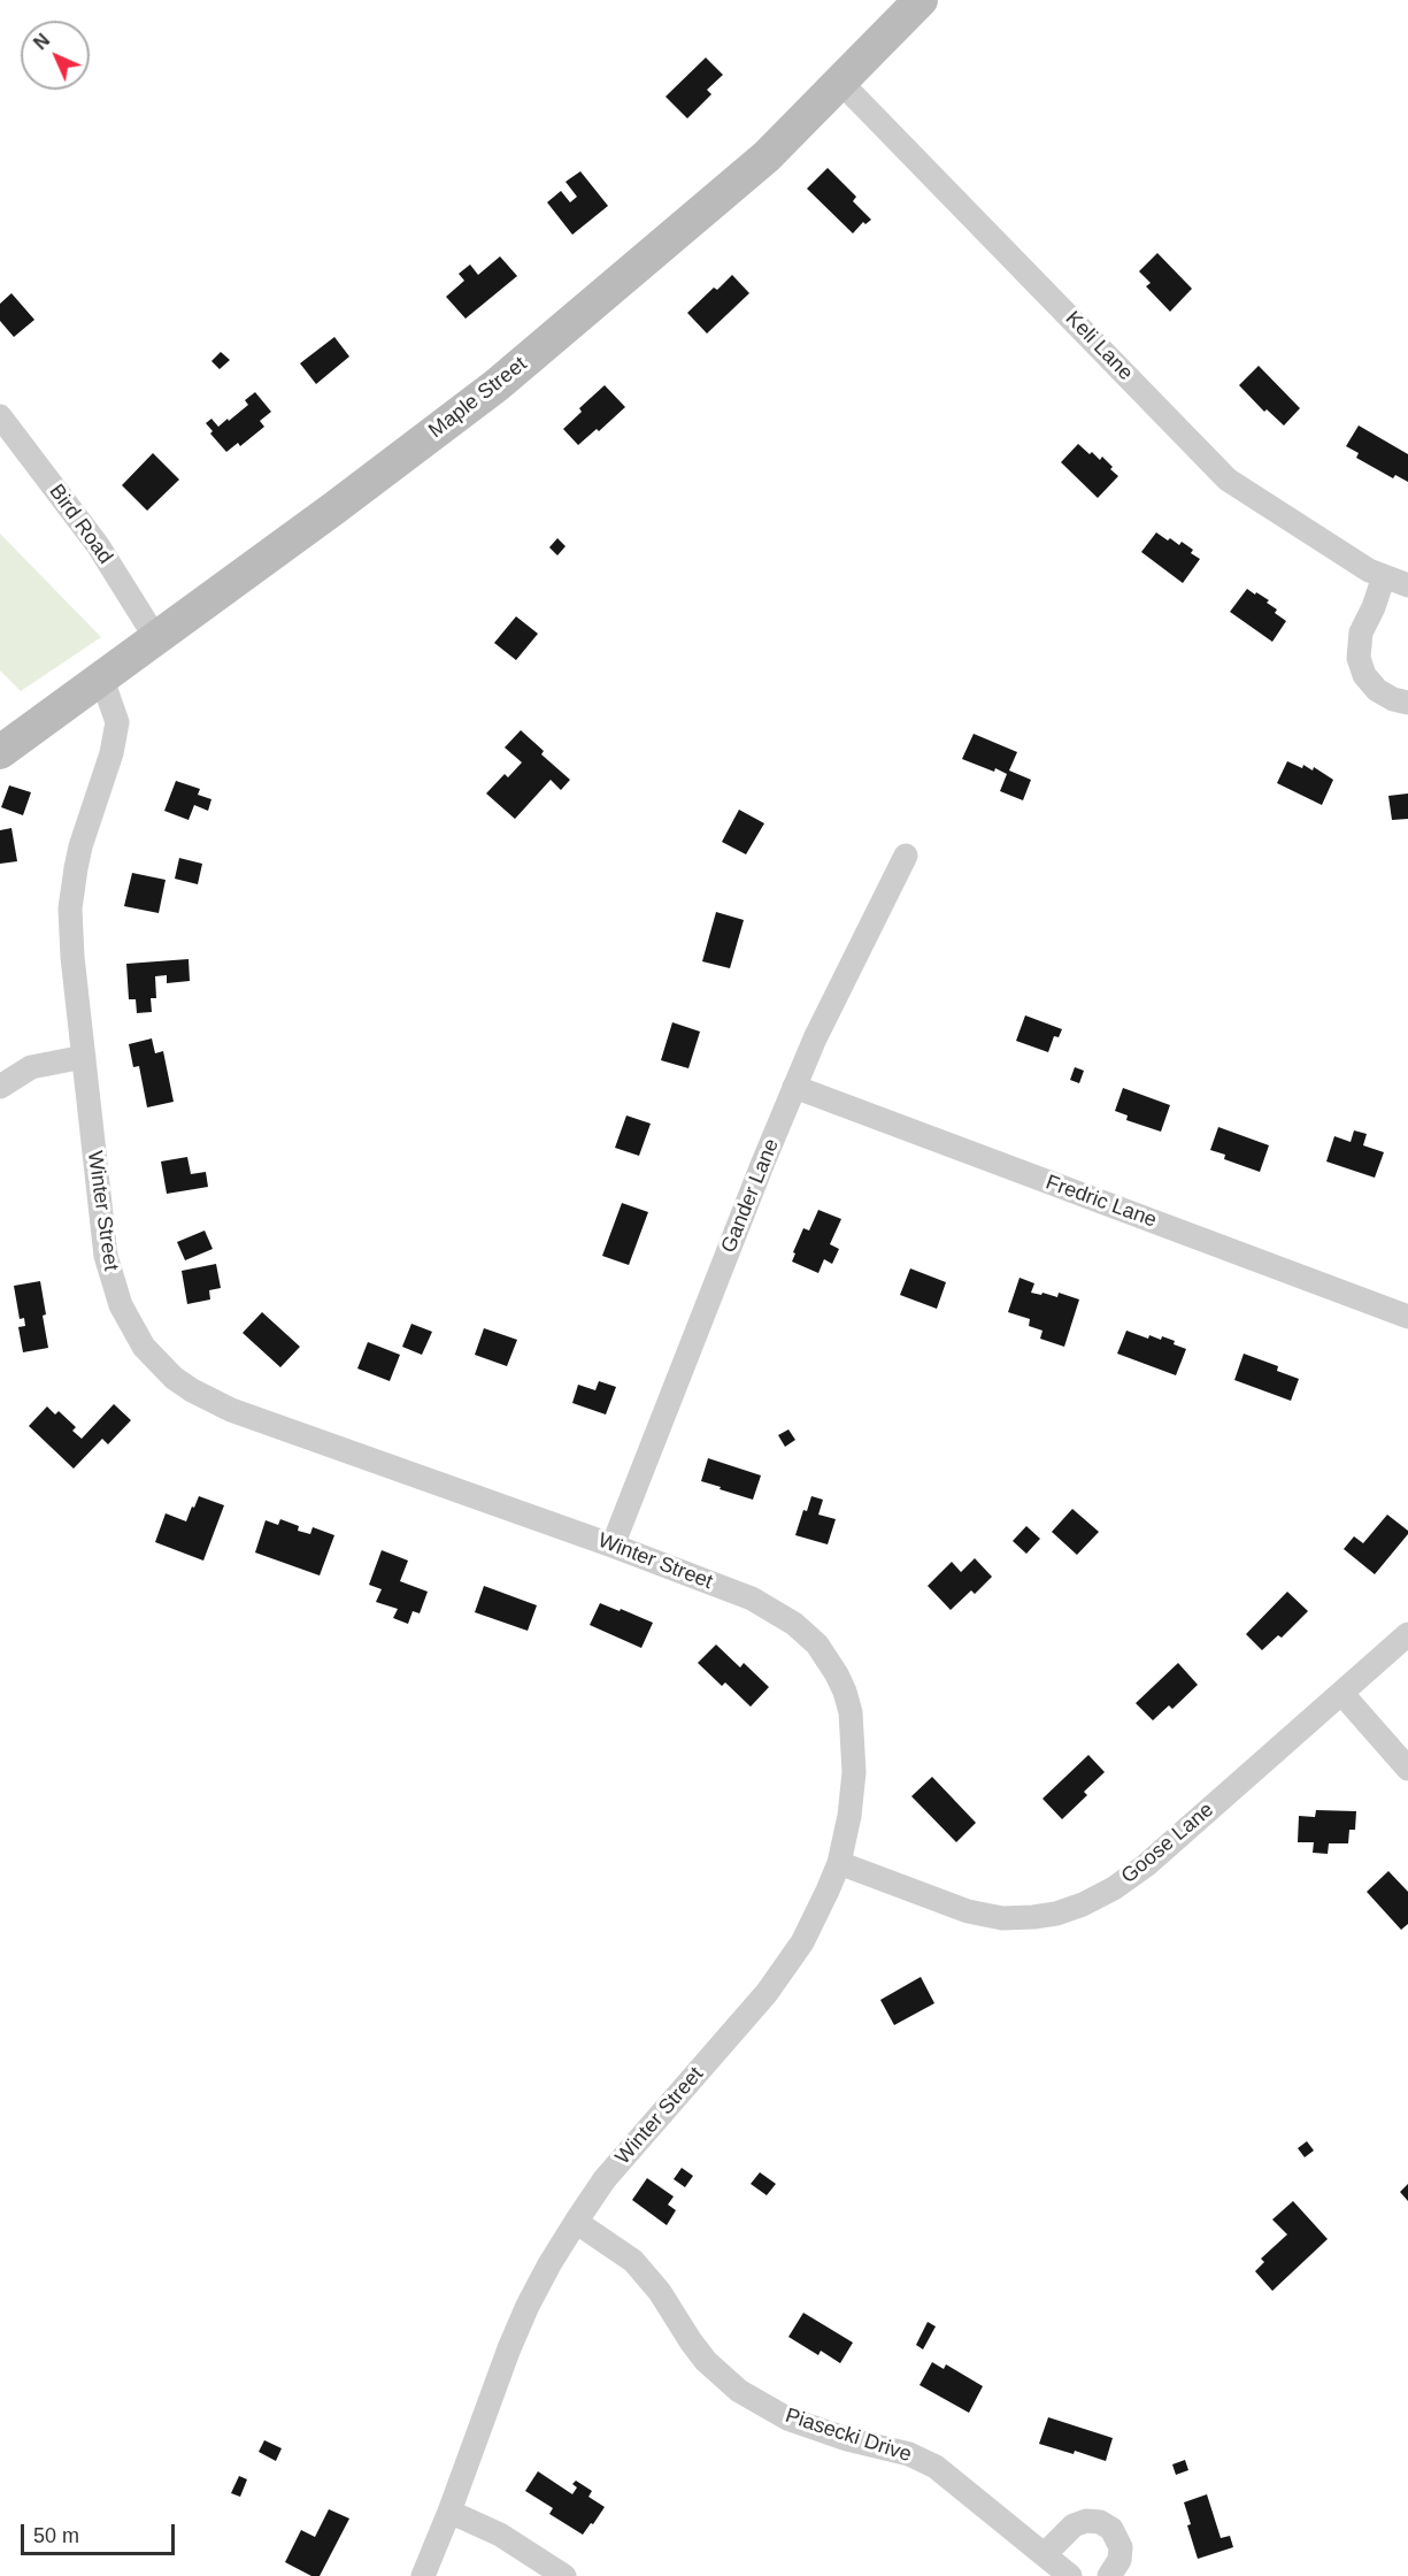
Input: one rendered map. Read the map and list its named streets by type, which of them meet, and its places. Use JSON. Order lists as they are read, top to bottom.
{
  "streets": {
    "street": [
      "Keli Lane",
      "Maple Street",
      "Bird Road",
      "Gander Lane",
      "Fredric Lane",
      "Winter Street",
      "Goose Lane",
      "Piasecki Drive"
    ]
  },
  "crossings": [
    ["Keli Lane", "Maple Street"],
    ["Maple Street", "Bird Road"],
    ["Maple Street", "Winter Street"],
    ["Gander Lane", "Fredric Lane"],
    ["Gander Lane", "Winter Street"],
    ["Winter Street", "Goose Lane"],
    ["Winter Street", "Piasecki Drive"]
  ],
  "scale_bar": "50 m",
  "north": "top left"
}
